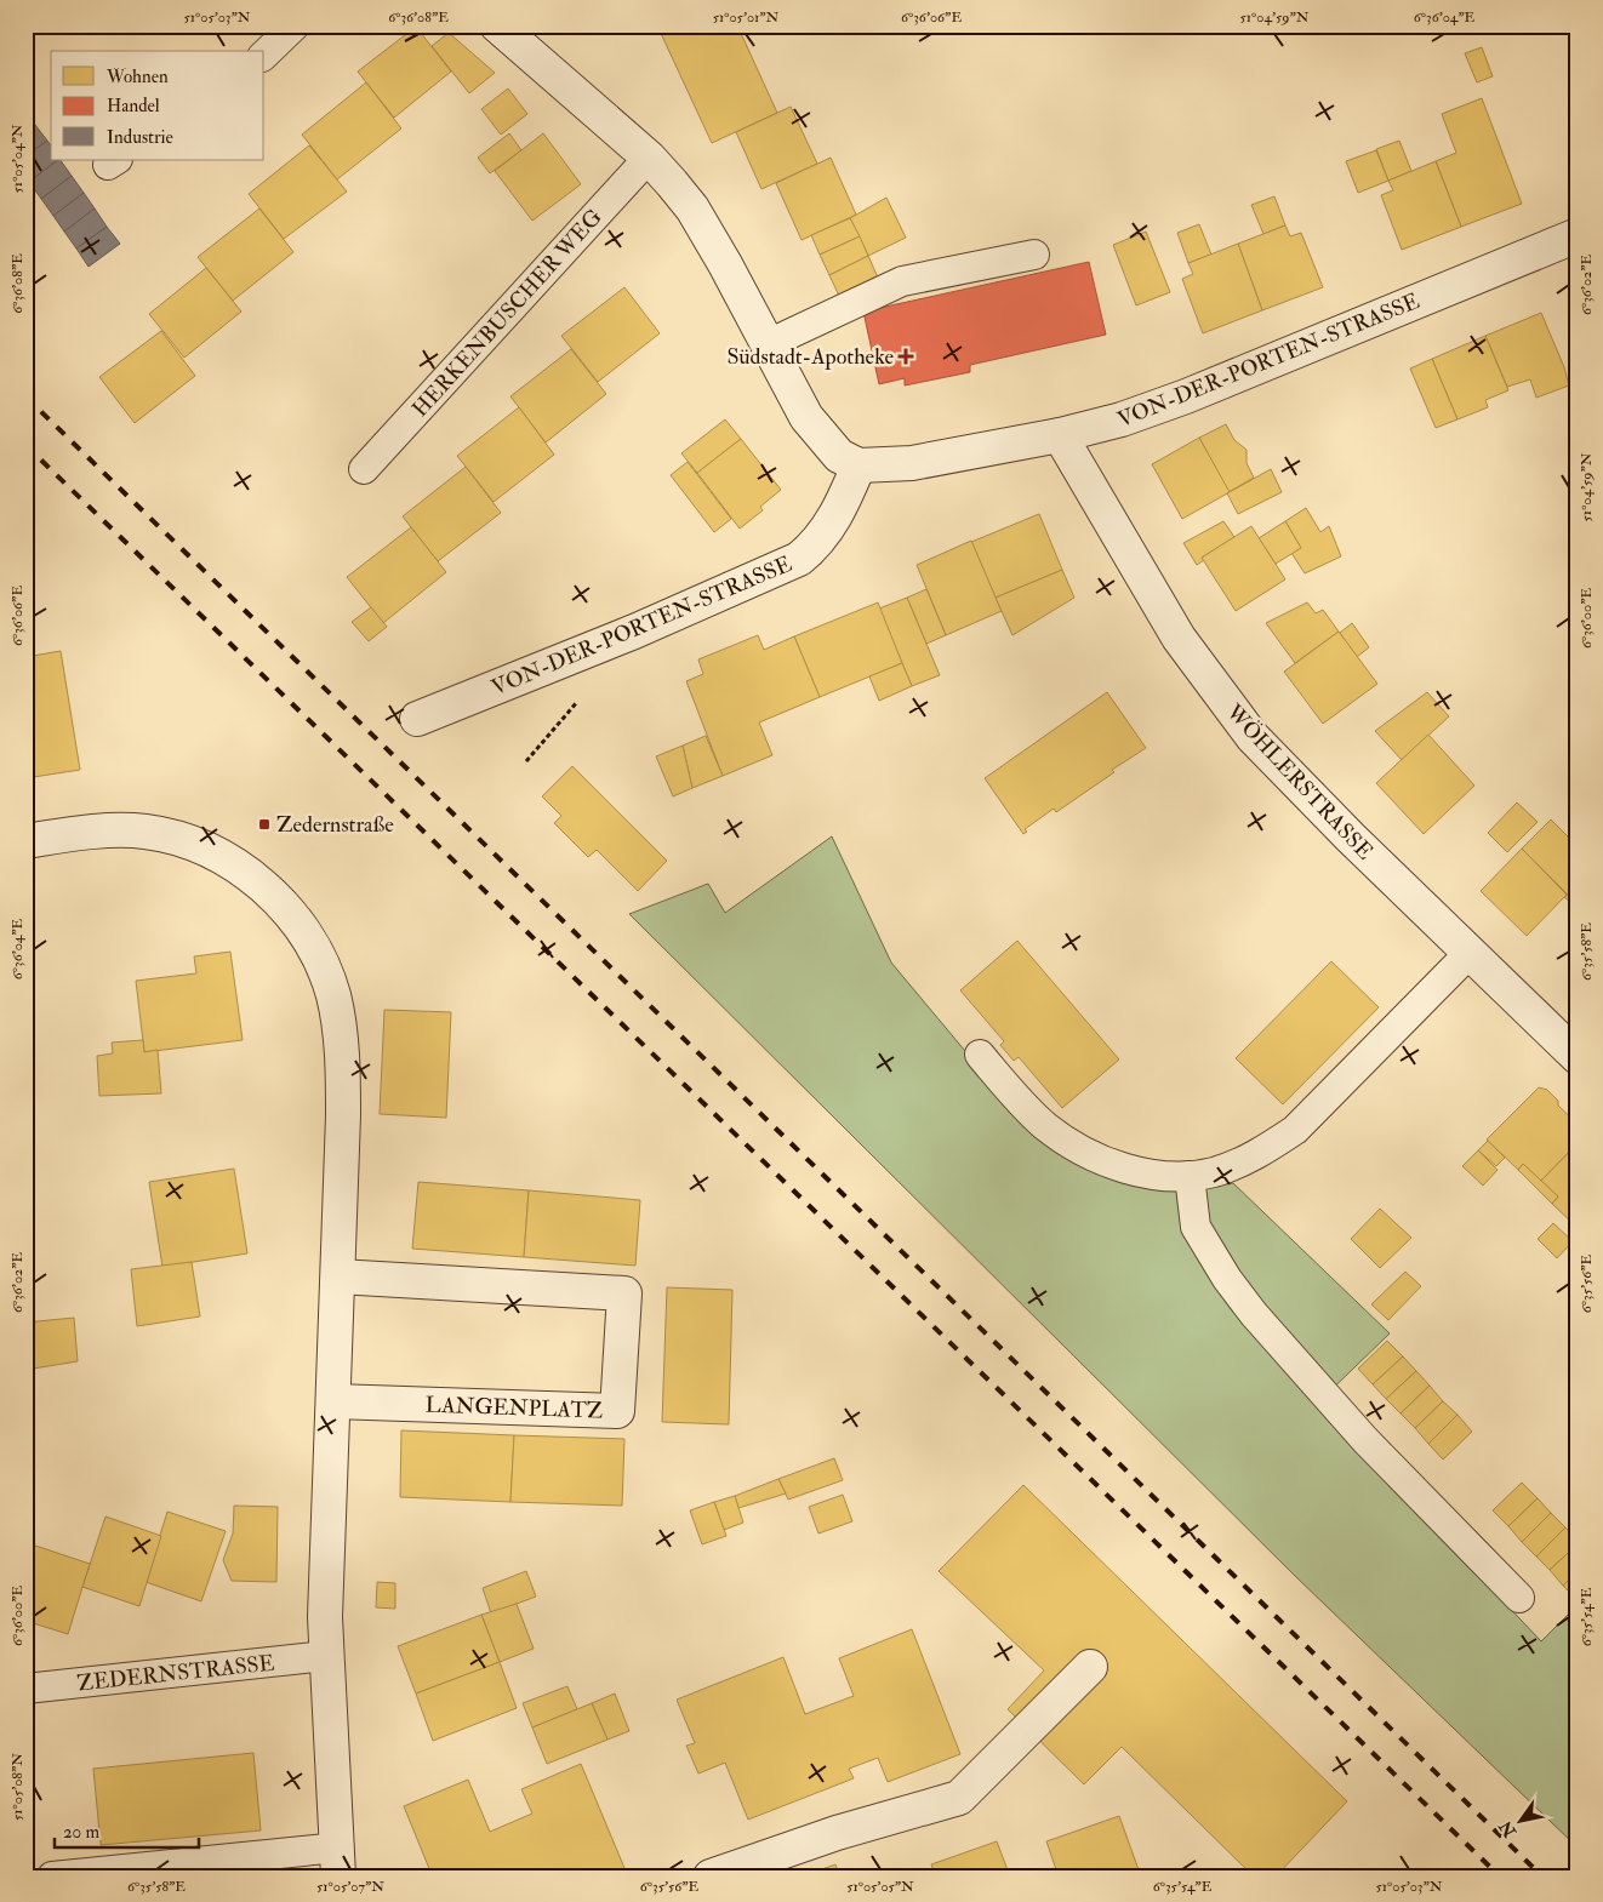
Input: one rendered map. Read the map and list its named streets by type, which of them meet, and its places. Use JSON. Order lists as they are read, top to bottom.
{
  "streets": {
    "street": ["VON-DER-PORTEN-STRASSE", "WÖHLERSTRASSE", "LANGENPLATZ"],
    "lane": ["HERKENBUSCHER WEG", "ZEDERNSTRASSE"]
  },
  "crossings": [
    ["VON-DER-PORTEN-STRASSE", "WÖHLERSTRASSE"]
  ],
  "places": {
    "health": ["Südstadt-Apotheke"],
    "transit": ["Zedernstraße"]
  },
  "legend": ["Wohnen", "Handel", "Industrie"],
  "scale_bar": "20 m",
  "north": "bottom left",
  "coordinates": [
    "51°05'03\"N",
    "6°36'08\"E",
    "51°05'01\"N",
    "6°36'06\"E",
    "51°04'59\"N",
    "6°36'04\"E",
    "51°05'04\"N",
    "6°36'02\"E",
    "6°36'00\"E",
    "6°35'58\"E",
    "6°35'56\"E",
    "6°35'54\"E",
    "51°05'08\"N",
    "51°05'07\"N",
    "51°05'05\"N"
  ]
}
